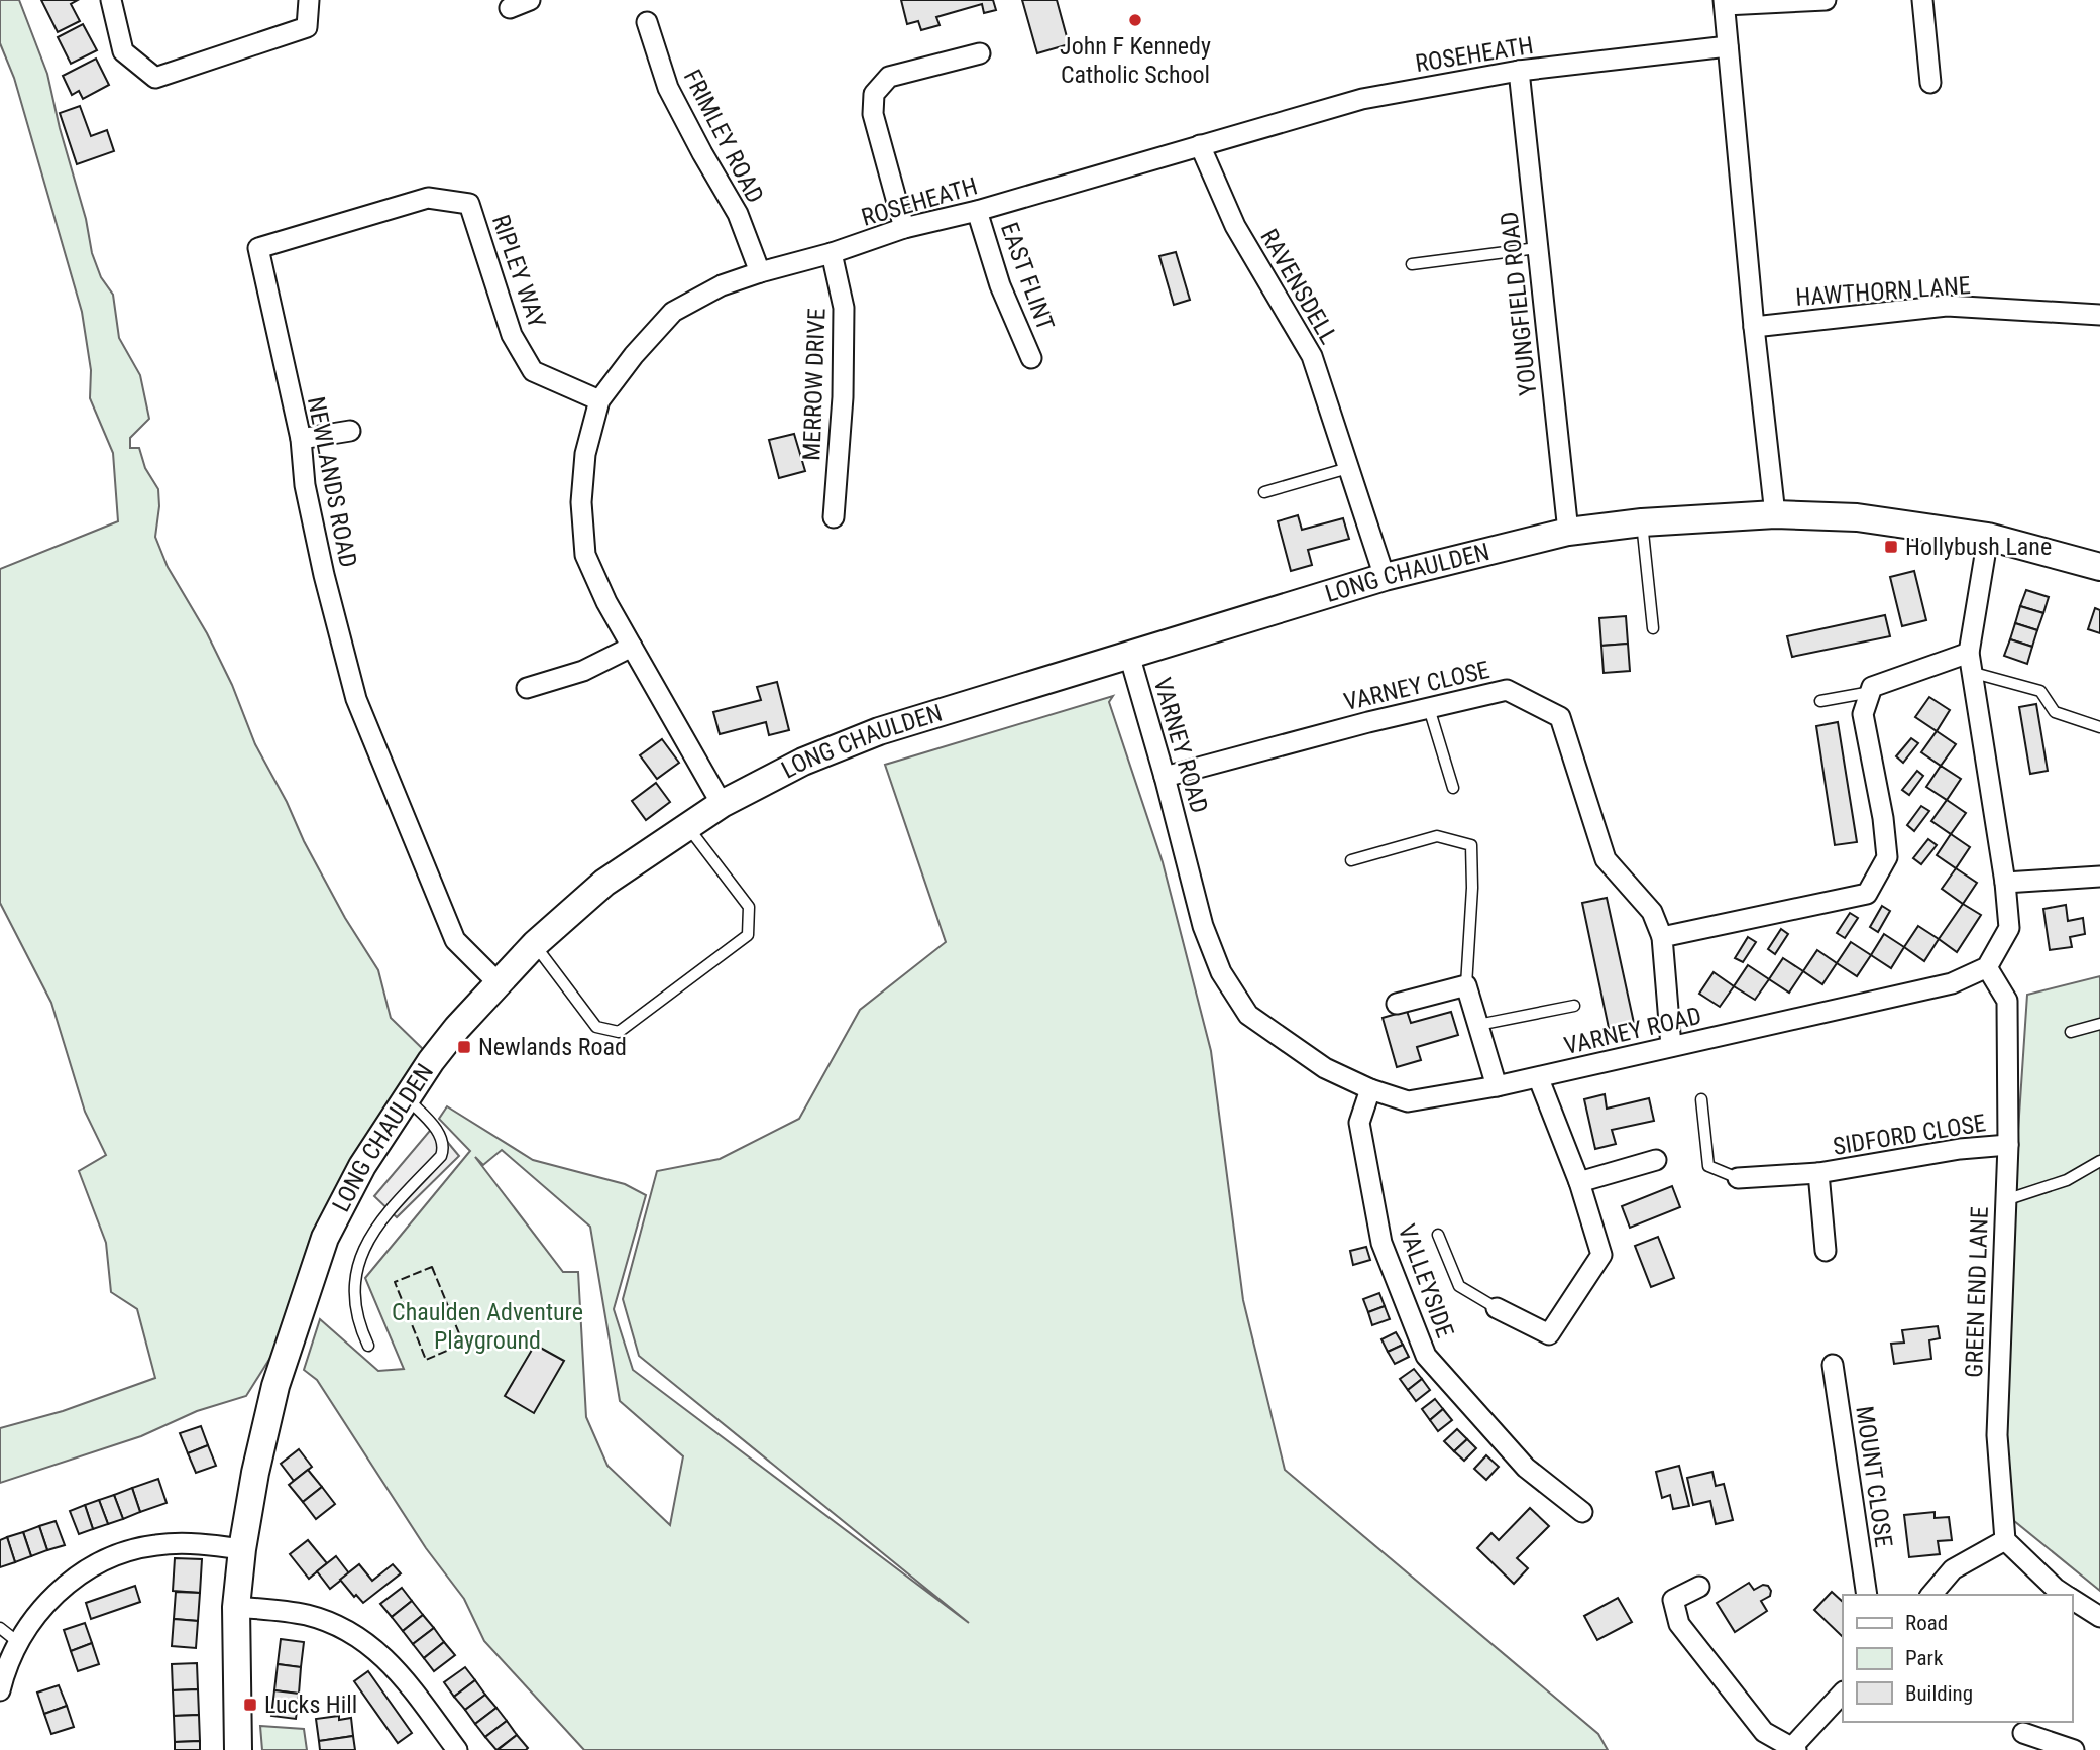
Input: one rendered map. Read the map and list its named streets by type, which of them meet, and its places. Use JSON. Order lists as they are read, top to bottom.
{
  "streets": {
    "street": [
      "ROSEHEATH",
      "FRIMLEY ROAD",
      "RIPLEY WAY",
      "EAST FLINT",
      "RAVENSDELL",
      "HAWTHORN LANE",
      "YOUNGFIELD ROAD",
      "MERROW DRIVE",
      "NEWLANDS ROAD",
      "LONG CHAULDEN",
      "VARNEY CLOSE",
      "VARNEY ROAD",
      "SIDFORD CLOSE",
      "VALLEYSIDE",
      "GREEN END LANE",
      "MOUNT CLOSE"
    ]
  },
  "crossings": [
    ["ROSEHEATH", "FRIMLEY ROAD"],
    ["ROSEHEATH", "RIPLEY WAY"],
    ["ROSEHEATH", "EAST FLINT"],
    ["ROSEHEATH", "RAVENSDELL"],
    ["ROSEHEATH", "YOUNGFIELD ROAD"],
    ["ROSEHEATH", "MERROW DRIVE"],
    ["ROSEHEATH", "LONG CHAULDEN"],
    ["RIPLEY WAY", "NEWLANDS ROAD"],
    ["RAVENSDELL", "LONG CHAULDEN"],
    ["YOUNGFIELD ROAD", "LONG CHAULDEN"],
    ["NEWLANDS ROAD", "LONG CHAULDEN"],
    ["LONG CHAULDEN", "VARNEY ROAD"],
    ["VARNEY CLOSE", "VARNEY ROAD"],
    ["VARNEY ROAD", "VALLEYSIDE"],
    ["VARNEY ROAD", "GREEN END LANE"],
    ["SIDFORD CLOSE", "GREEN END LANE"]
  ],
  "parks": ["Chaulden Adventure Playground"],
  "places": {
    "other": ["John F Kennedy Catholic School"],
    "transit": ["Hollybush Lane", "Newlands Road", "Lucks Hill"]
  },
  "legend": ["Road", "Park", "Building"]
}
